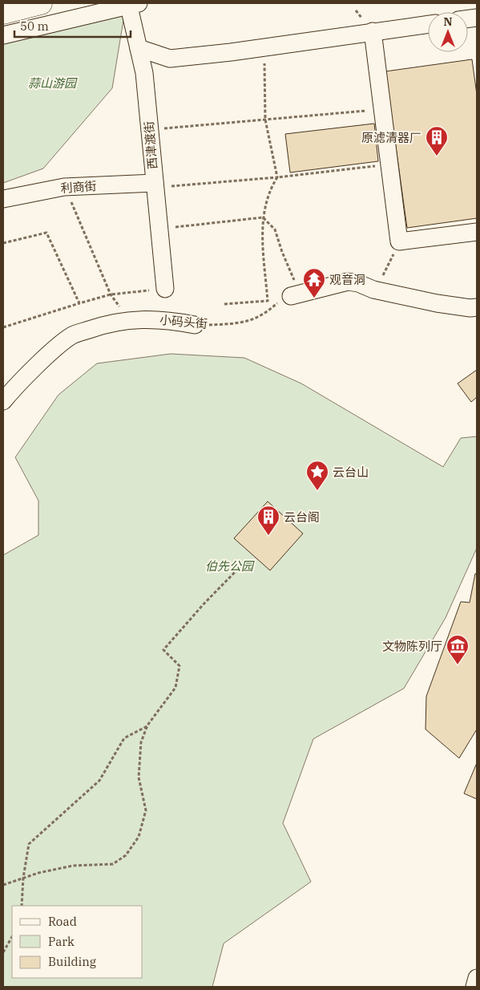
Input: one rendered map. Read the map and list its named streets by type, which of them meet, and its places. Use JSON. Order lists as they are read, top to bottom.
{
  "streets": {
    "street": ["西津渡街", "利商街", "小码头街"]
  },
  "crossings": [
    ["西津渡街", "利商街"]
  ],
  "parks": ["蒜山游园", "伯先公园"],
  "places": {
    "building": ["原滤清器厂", "云台阁"],
    "temple": ["观音洞"],
    "place": ["云台山"],
    "museum": ["文物陈列厅"]
  },
  "legend": ["Road", "Park", "Building"],
  "scale_bar": "50 m",
  "north": "top"
}
